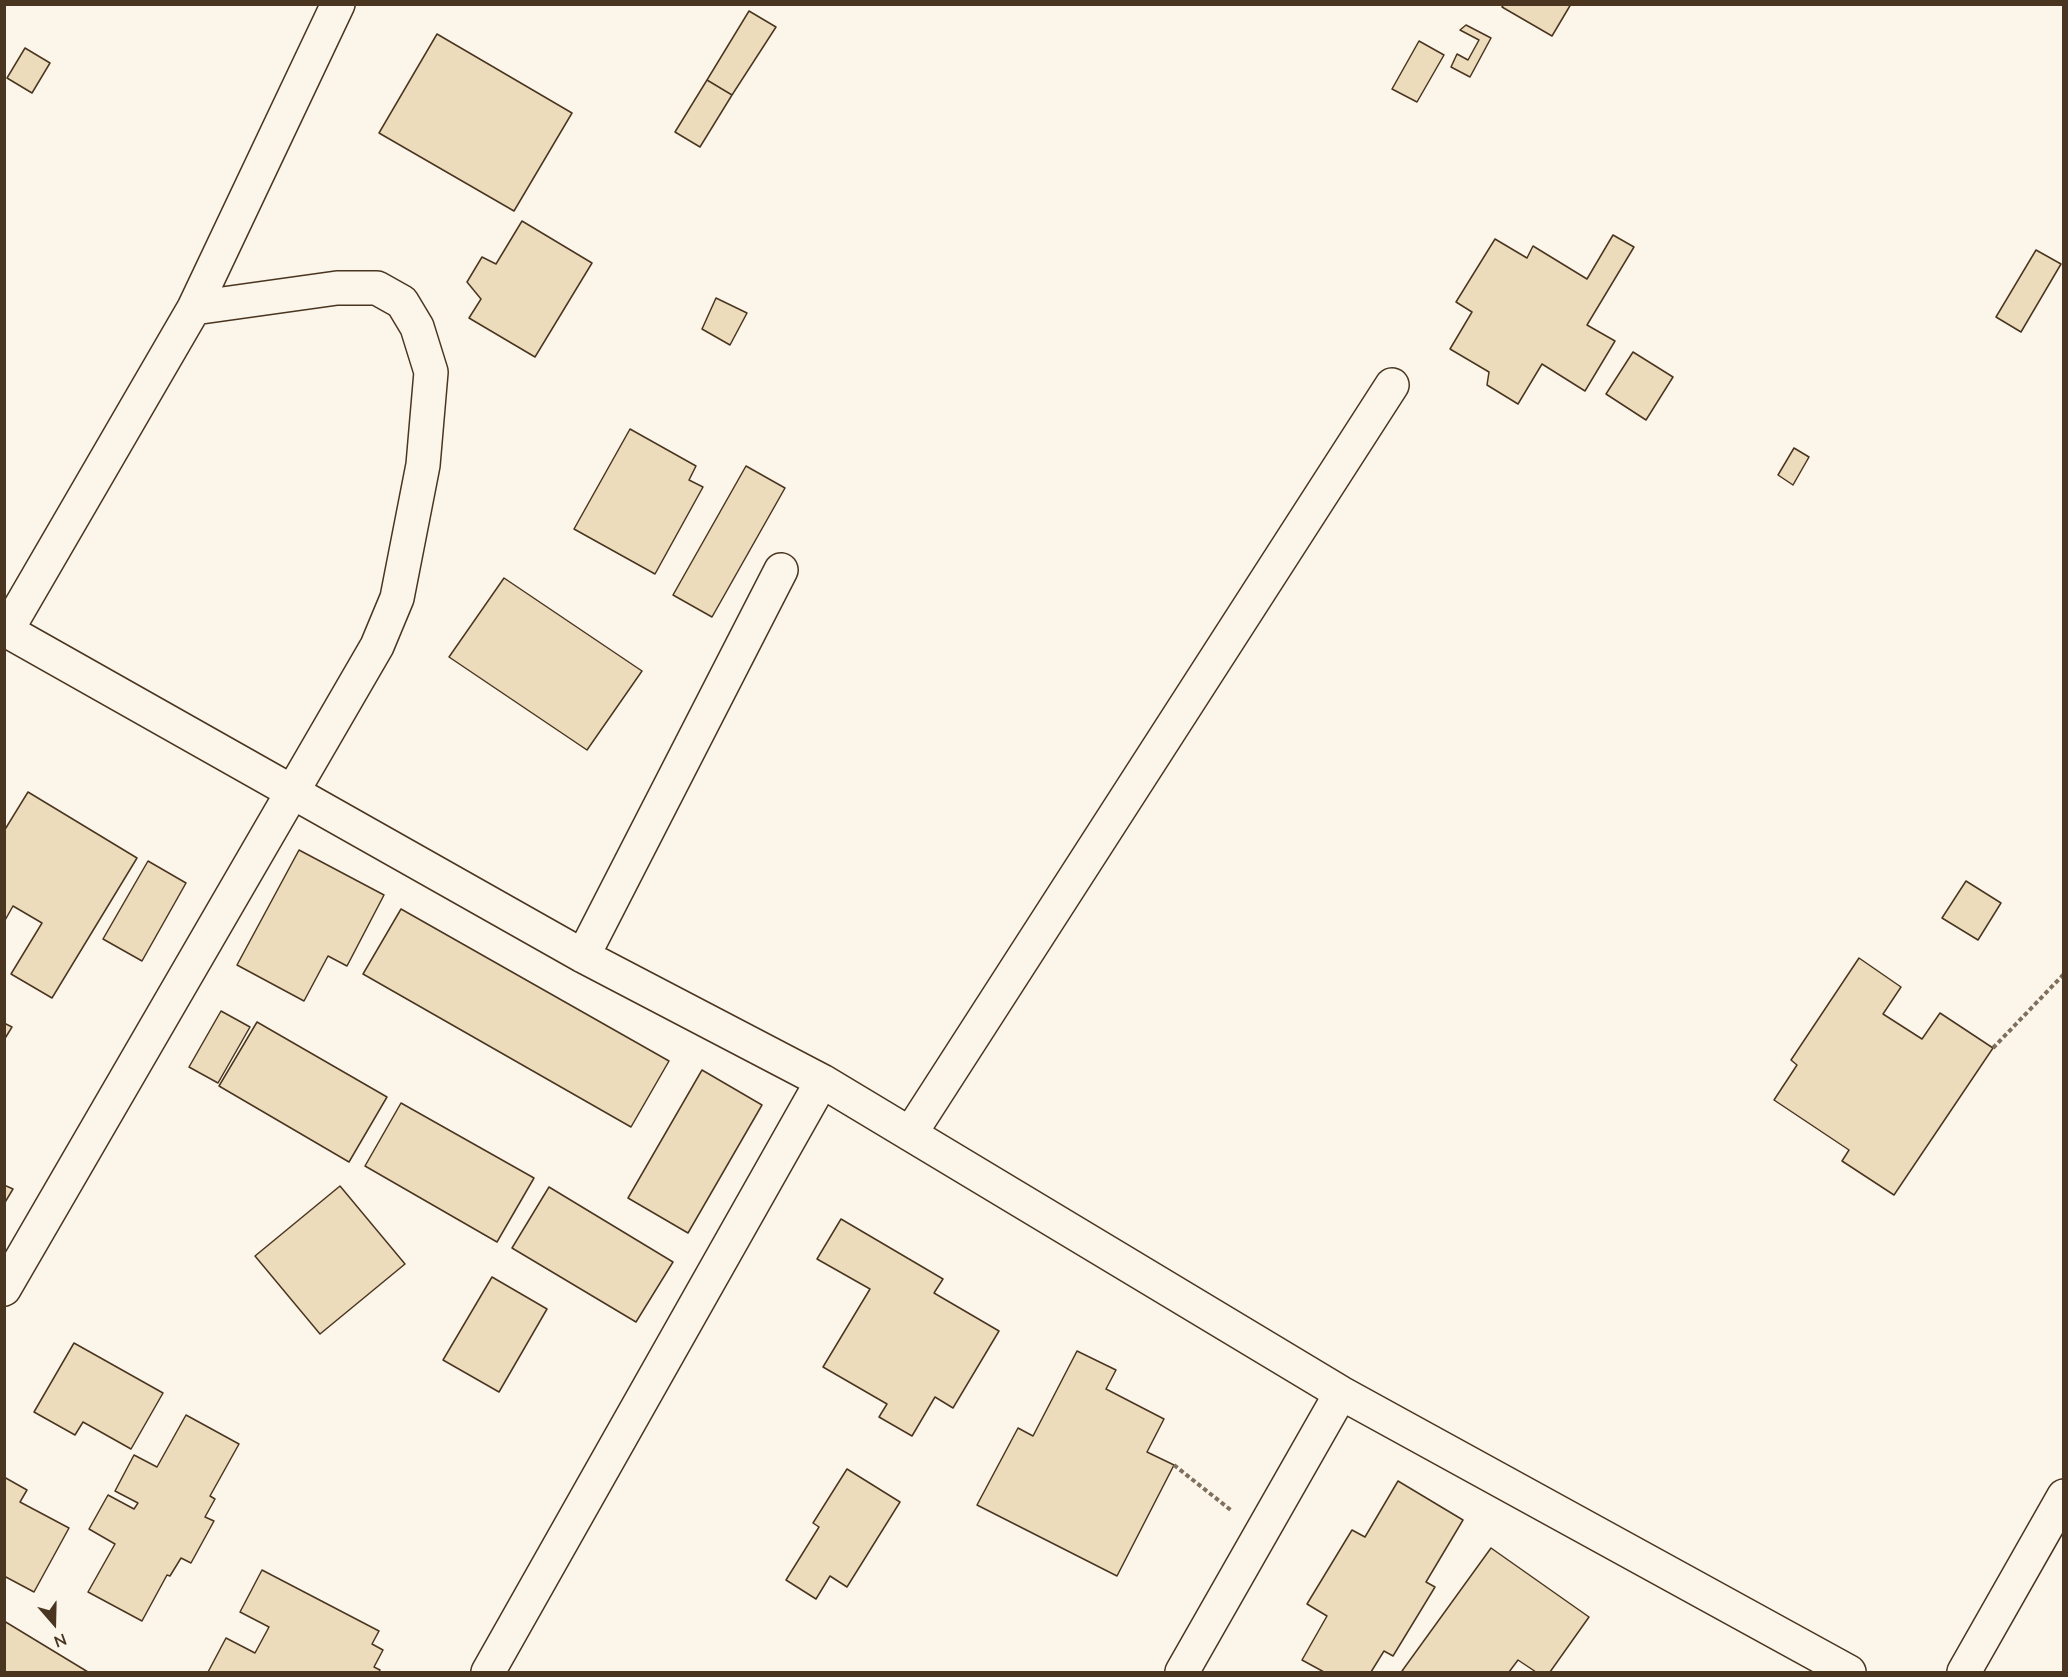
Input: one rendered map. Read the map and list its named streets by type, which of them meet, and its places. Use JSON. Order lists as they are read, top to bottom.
{
  "north": "bottom"
}
